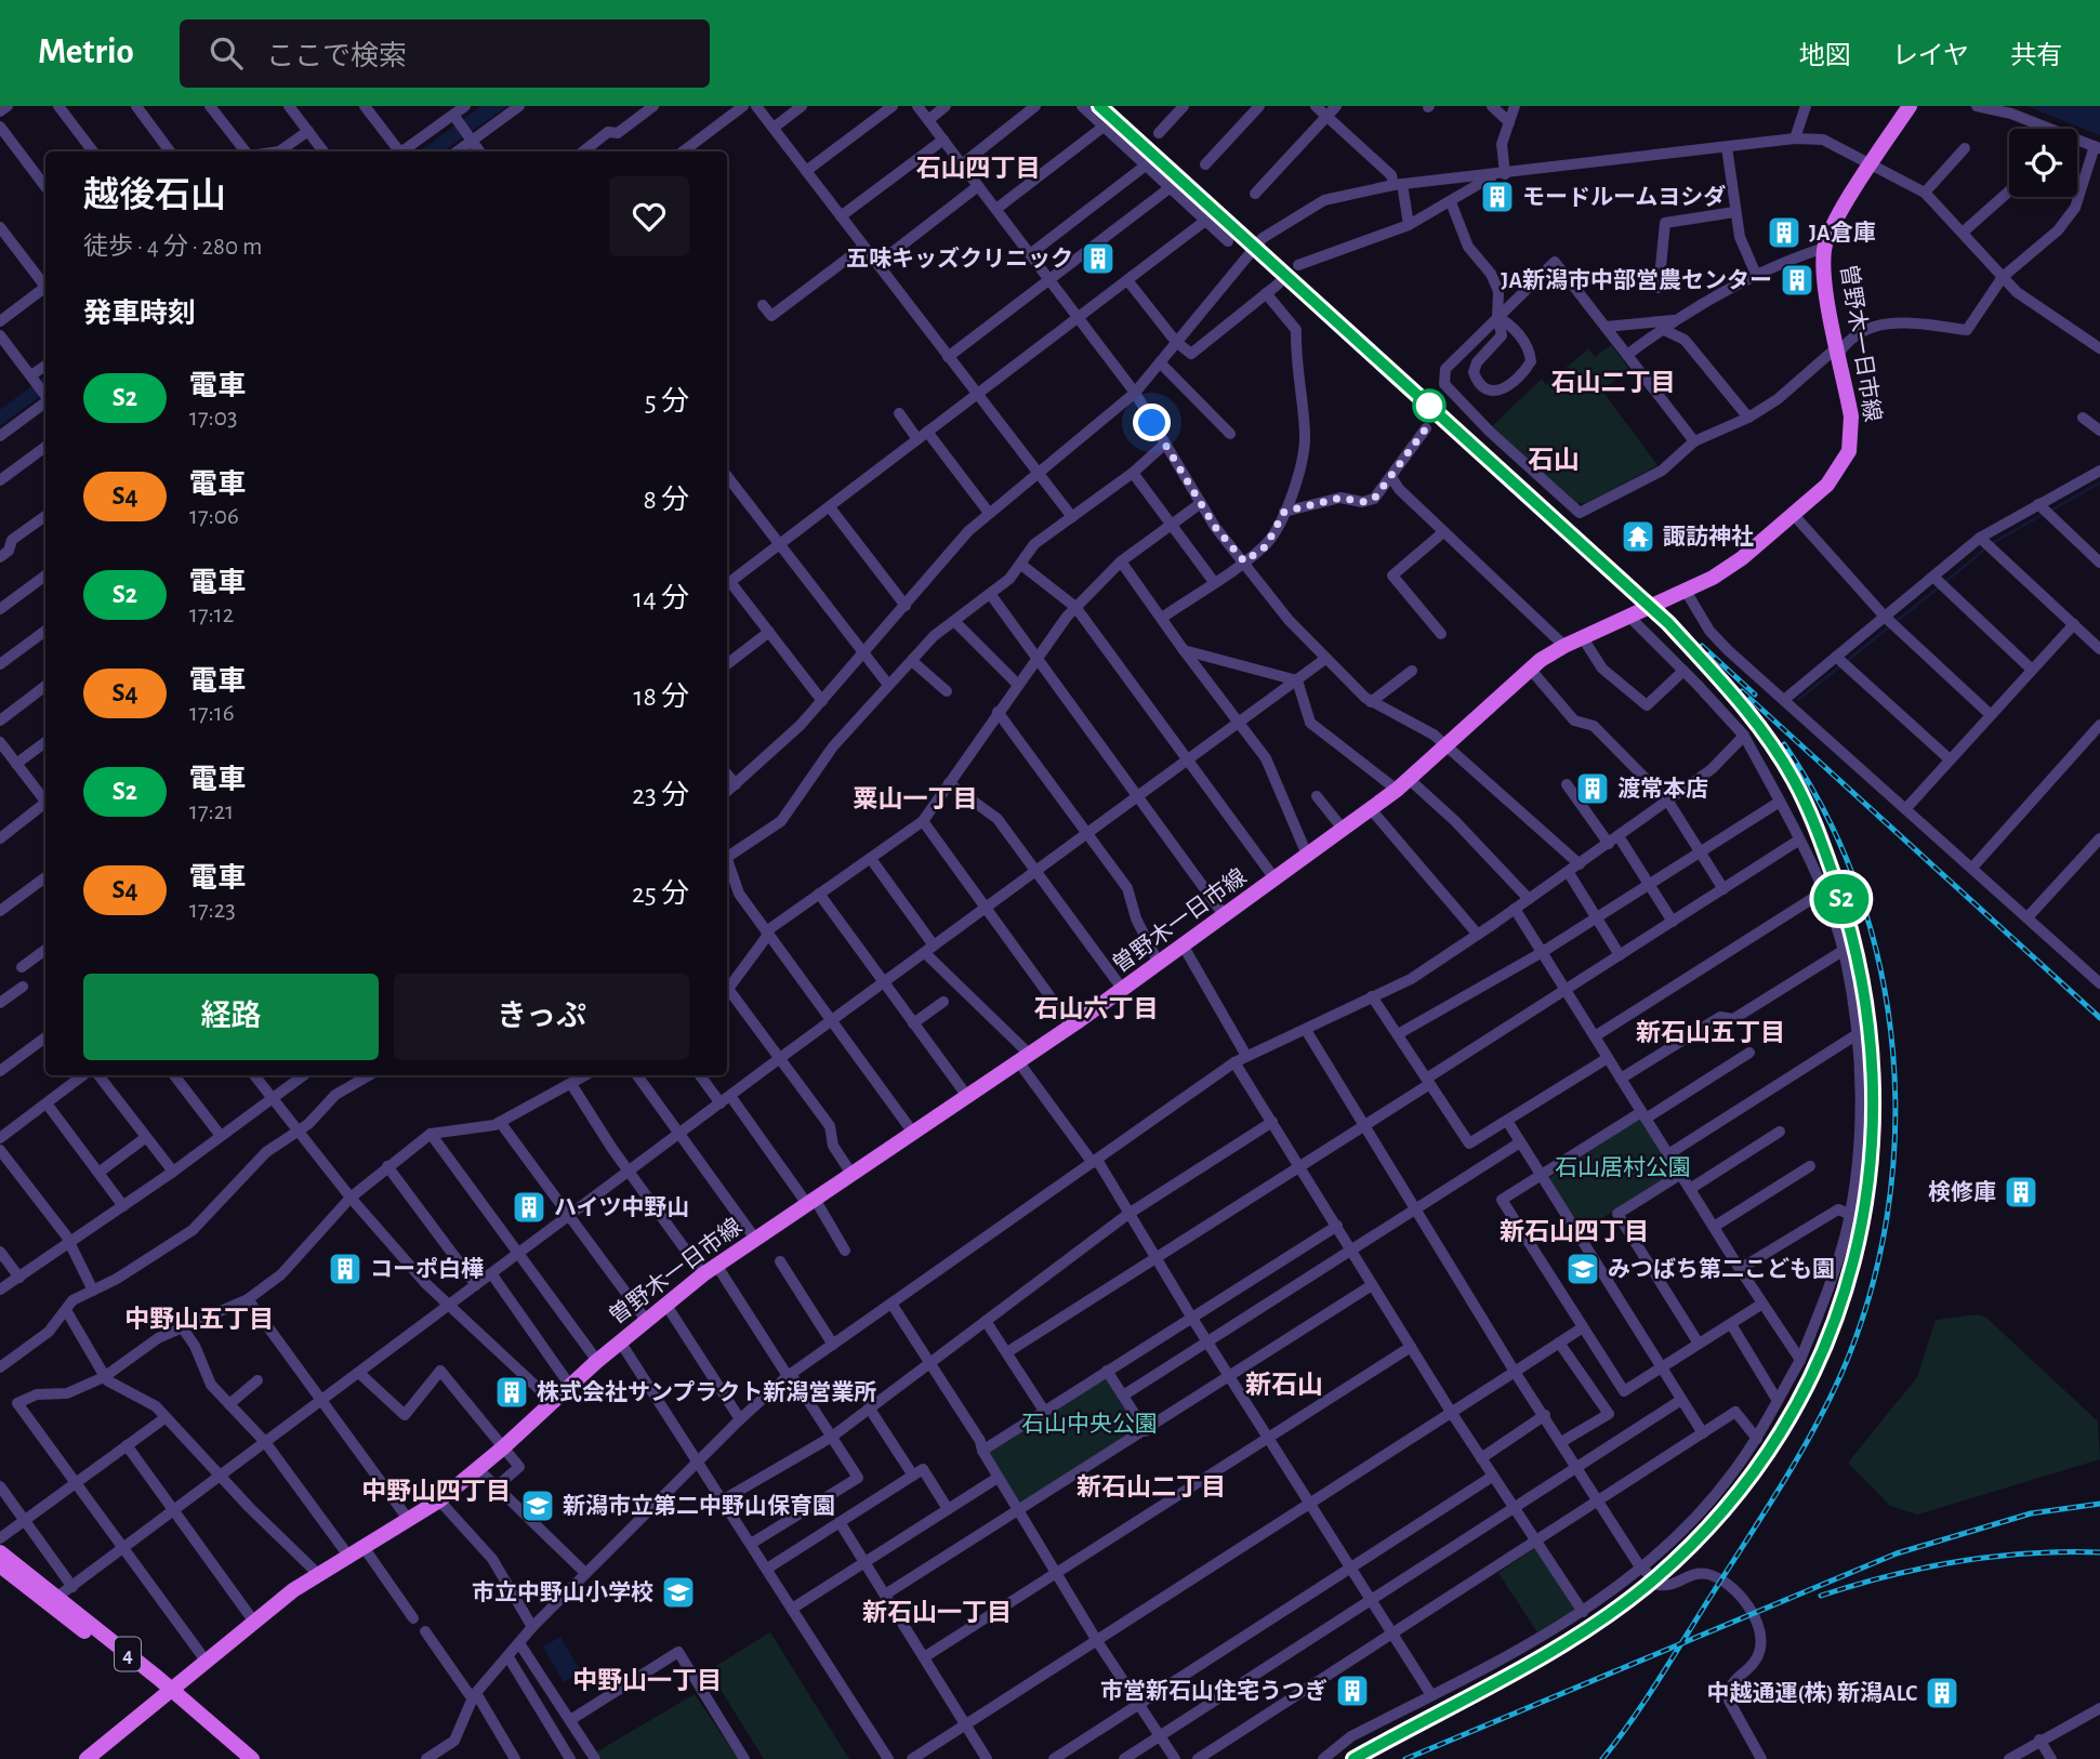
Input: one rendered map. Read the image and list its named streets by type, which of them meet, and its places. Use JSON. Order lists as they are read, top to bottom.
{
  "streets": {
    "main road": ["曽野木一日市線", "4"]
  },
  "crossings": [
    ["曽野木一日市線", "4"]
  ],
  "districts": [
    "石山四丁目",
    "石山二丁目",
    "石山",
    "粟山一丁目",
    "石山六丁目",
    "新石山五丁目",
    "新石山四丁目",
    "中野山五丁目",
    "新石山",
    "新石山二丁目",
    "中野山四丁目",
    "新石山一丁目",
    "中野山一丁目"
  ],
  "parks": ["石山居村公園", "石山中央公園"],
  "places": {
    "building": [
      "モードルームヨシダ",
      "JA倉庫",
      "五味キッズクリニック",
      "JA新潟市中部営農センター",
      "渡常本店",
      "検修庫",
      "ハイツ中野山",
      "コーポ白樺",
      "株式会社サンプラクト新潟営業所",
      "市営新石山住宅うつぎ",
      "中越通運(株) 新潟ALC"
    ],
    "temple": ["諏訪神社"],
    "school or university": ["みつばち第二こども園", "新潟市立第二中野山保育園", "市立中野山小学校"]
  },
  "page": {
    "header": "Metrio",
    "search": "ここで検索",
    "nav": ["地図", "レイヤ", "共有"],
    "on_map": "S2",
    "heading": [
      ["越後石山", "徒歩 · 4 分 · 280 m"],
      "発車時刻"
    ],
    "list": [
      {
        "mark": "S2",
        "name": "電車",
        "note": "17:03",
        "value": "5 分"
      },
      {
        "mark": "S4",
        "name": "電車",
        "note": "17:06",
        "value": "8 分"
      },
      {
        "mark": "S2",
        "name": "電車",
        "note": "17:12",
        "value": "14 分"
      },
      {
        "mark": "S4",
        "name": "電車",
        "note": "17:16",
        "value": "18 分"
      },
      {
        "mark": "S2",
        "name": "電車",
        "note": "17:21",
        "value": "23 分"
      },
      {
        "mark": "S4",
        "name": "電車",
        "note": "17:23",
        "value": "25 分"
      }
    ],
    "buttons": ["経路", "きっぷ"]
  }
}
